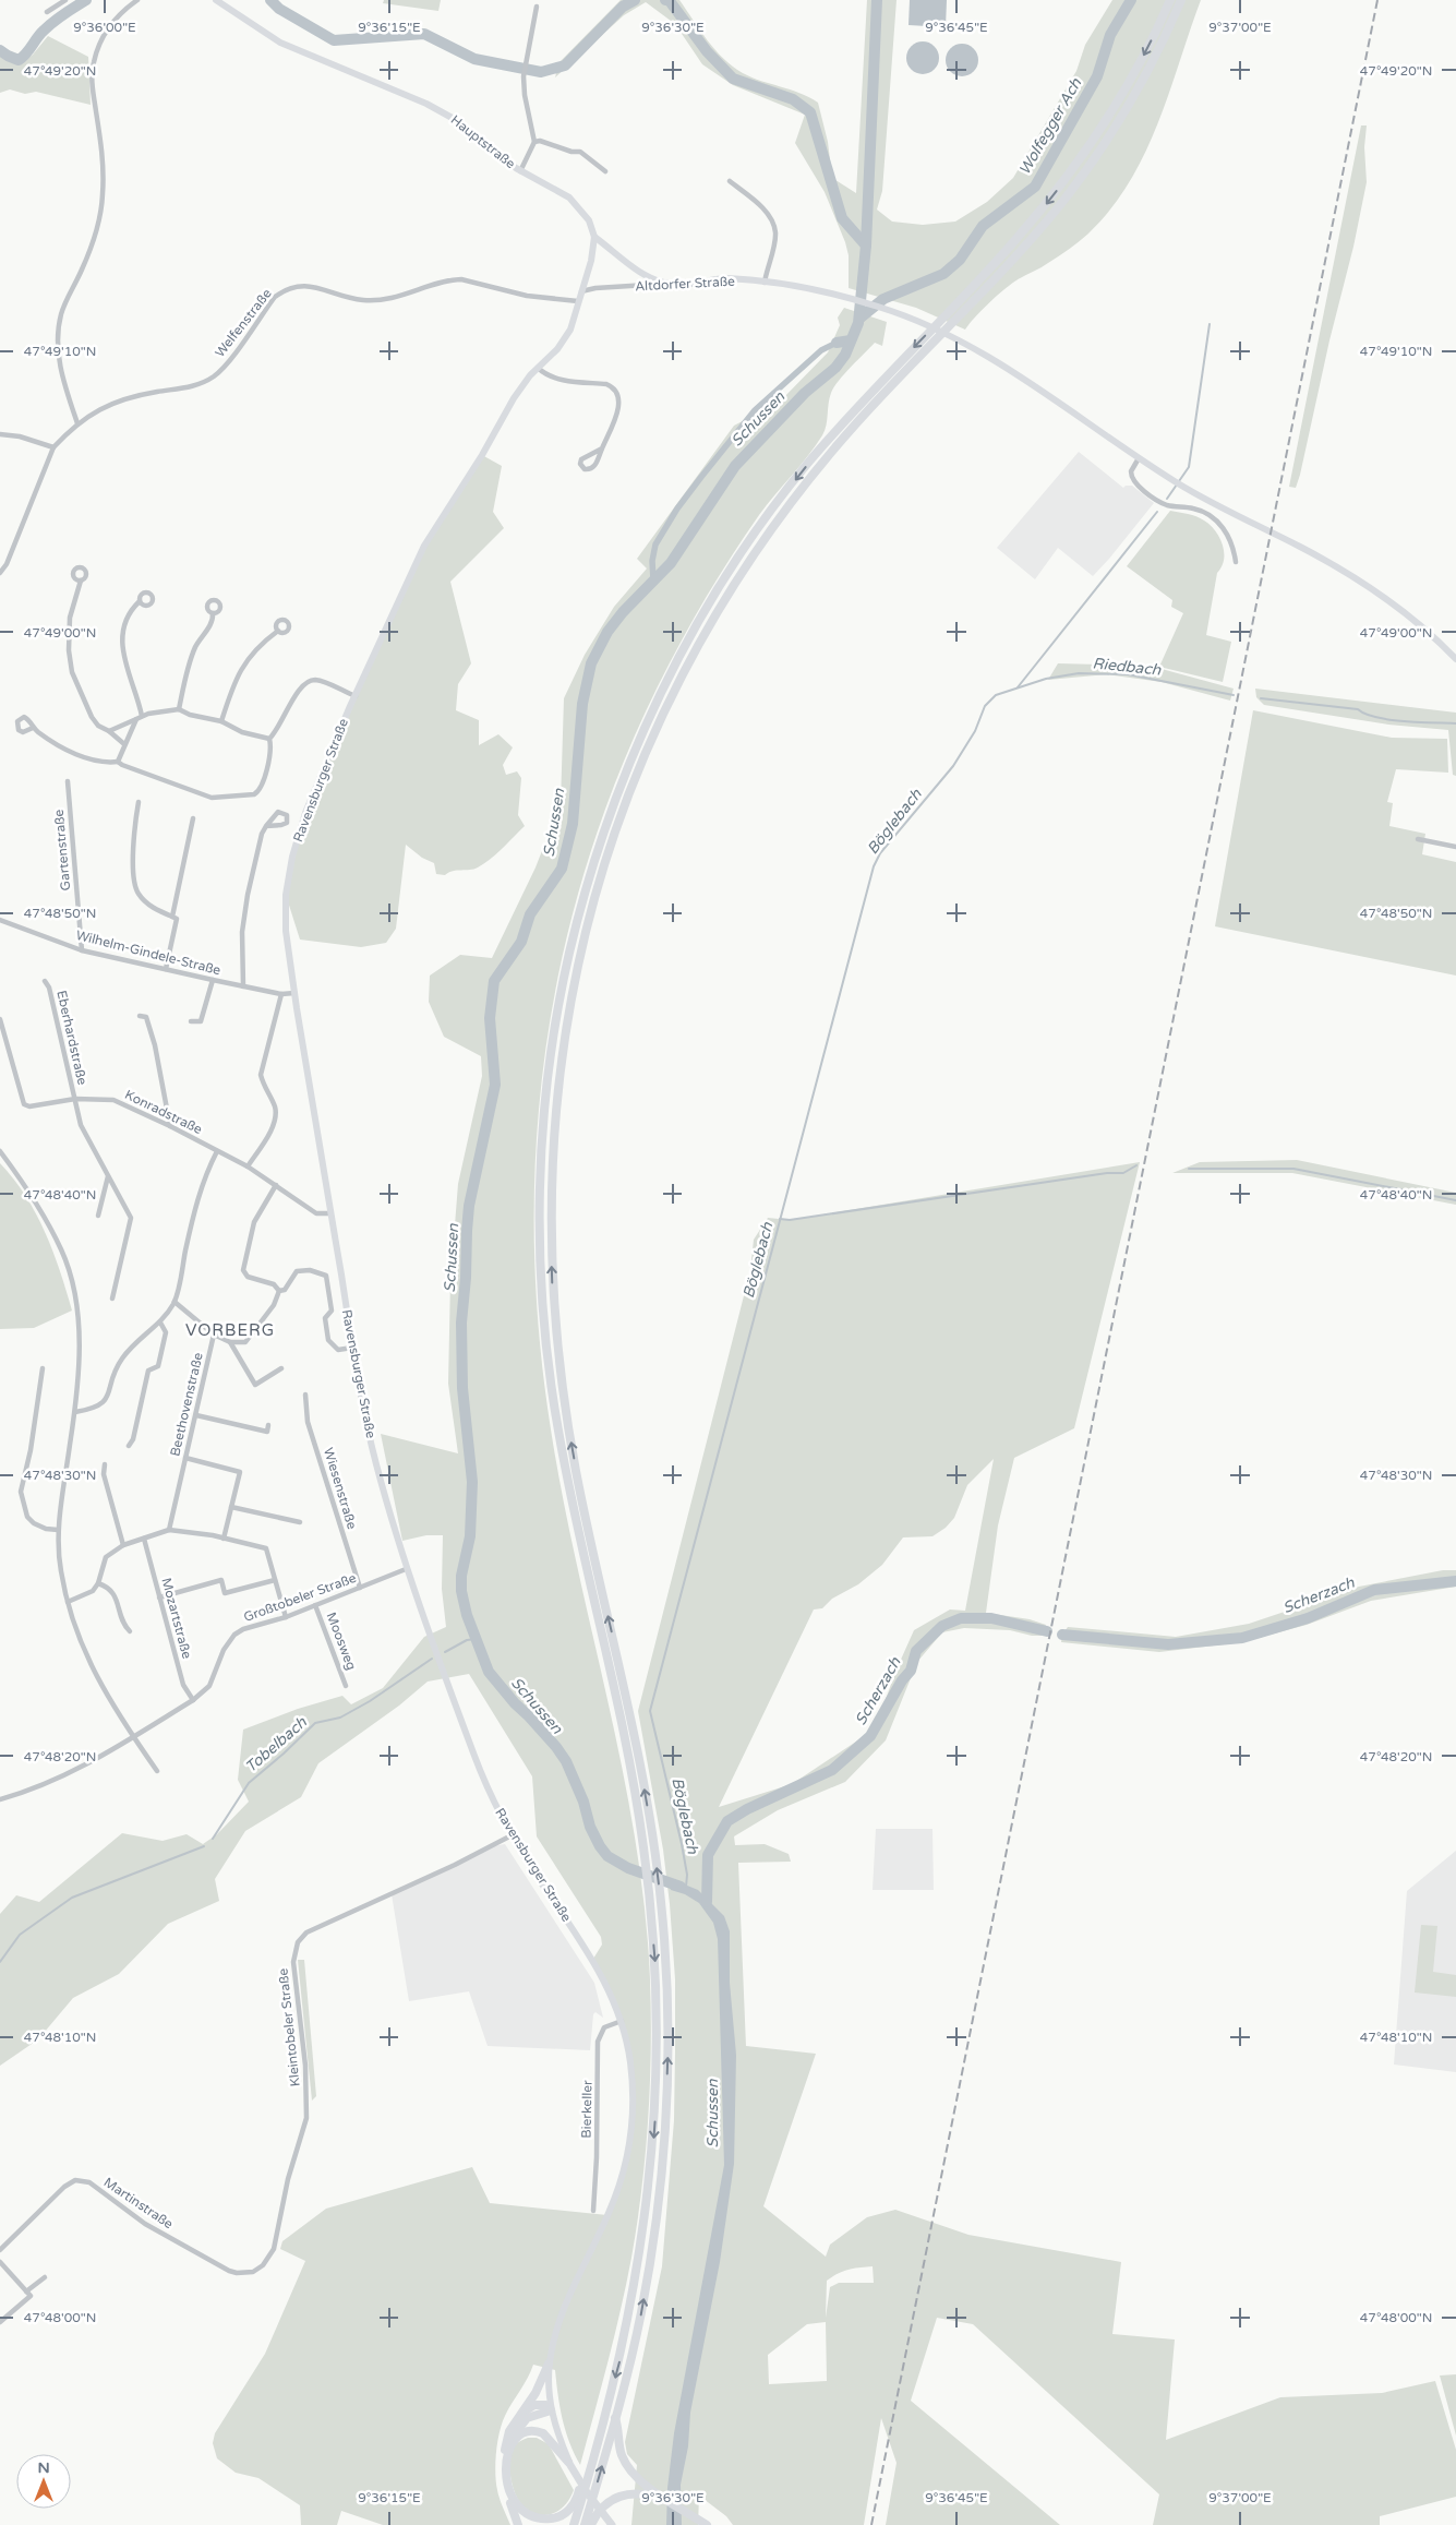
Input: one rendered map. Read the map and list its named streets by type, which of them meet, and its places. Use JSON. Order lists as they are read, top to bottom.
{
  "streets": {
    "main road": ["Hauptstraße", "Altdorfer Straße", "Ravensburger Straße"],
    "street": [
      "Welfenstraße",
      "Gartenstraße",
      "Wilhelm-Gindele-Straße",
      "Eberhardstraße",
      "Konradstraße",
      "Beethovenstraße",
      "Wiesenstraße",
      "Großtobeler Straße",
      "Mozartstraße",
      "Moosweg",
      "Kleintobeler Straße",
      "Bierkeller",
      "Martinstraße"
    ]
  },
  "crossings": [
    ["Altdorfer Straße", "Ravensburger Straße"],
    ["Welfenstraße", "Ravensburger Straße"],
    ["Ravensburger Straße", "Wilhelm-Gindele-Straße"],
    ["Ravensburger Straße", "Konradstraße"],
    ["Ravensburger Straße", "Großtobeler Straße"],
    ["Ravensburger Straße", "Kleintobeler Straße"],
    ["Ravensburger Straße", "Bierkeller"],
    ["Gartenstraße", "Wilhelm-Gindele-Straße"],
    ["Eberhardstraße", "Konradstraße"],
    ["Wiesenstraße", "Großtobeler Straße"],
    ["Großtobeler Straße", "Mozartstraße"],
    ["Großtobeler Straße", "Moosweg"],
    ["Kleintobeler Straße", "Martinstraße"]
  ],
  "districts": ["VORBERG"],
  "water": [
    "Wolfegger Ach",
    "Schussen",
    "Riedbach",
    "Böglebach",
    "Scherzach",
    "Tobelbach"
  ],
  "north": "top",
  "coordinates": [
    "9°36'00\"E",
    "9°36'15\"E",
    "9°36'30\"E",
    "9°36'45\"E",
    "9°37'00\"E",
    "47°49'20\"N",
    "47°49'10\"N",
    "47°49'00\"N",
    "47°48'50\"N",
    "47°48'40\"N",
    "47°48'30\"N",
    "47°48'20\"N",
    "47°48'10\"N",
    "47°48'00\"N"
  ]
}
